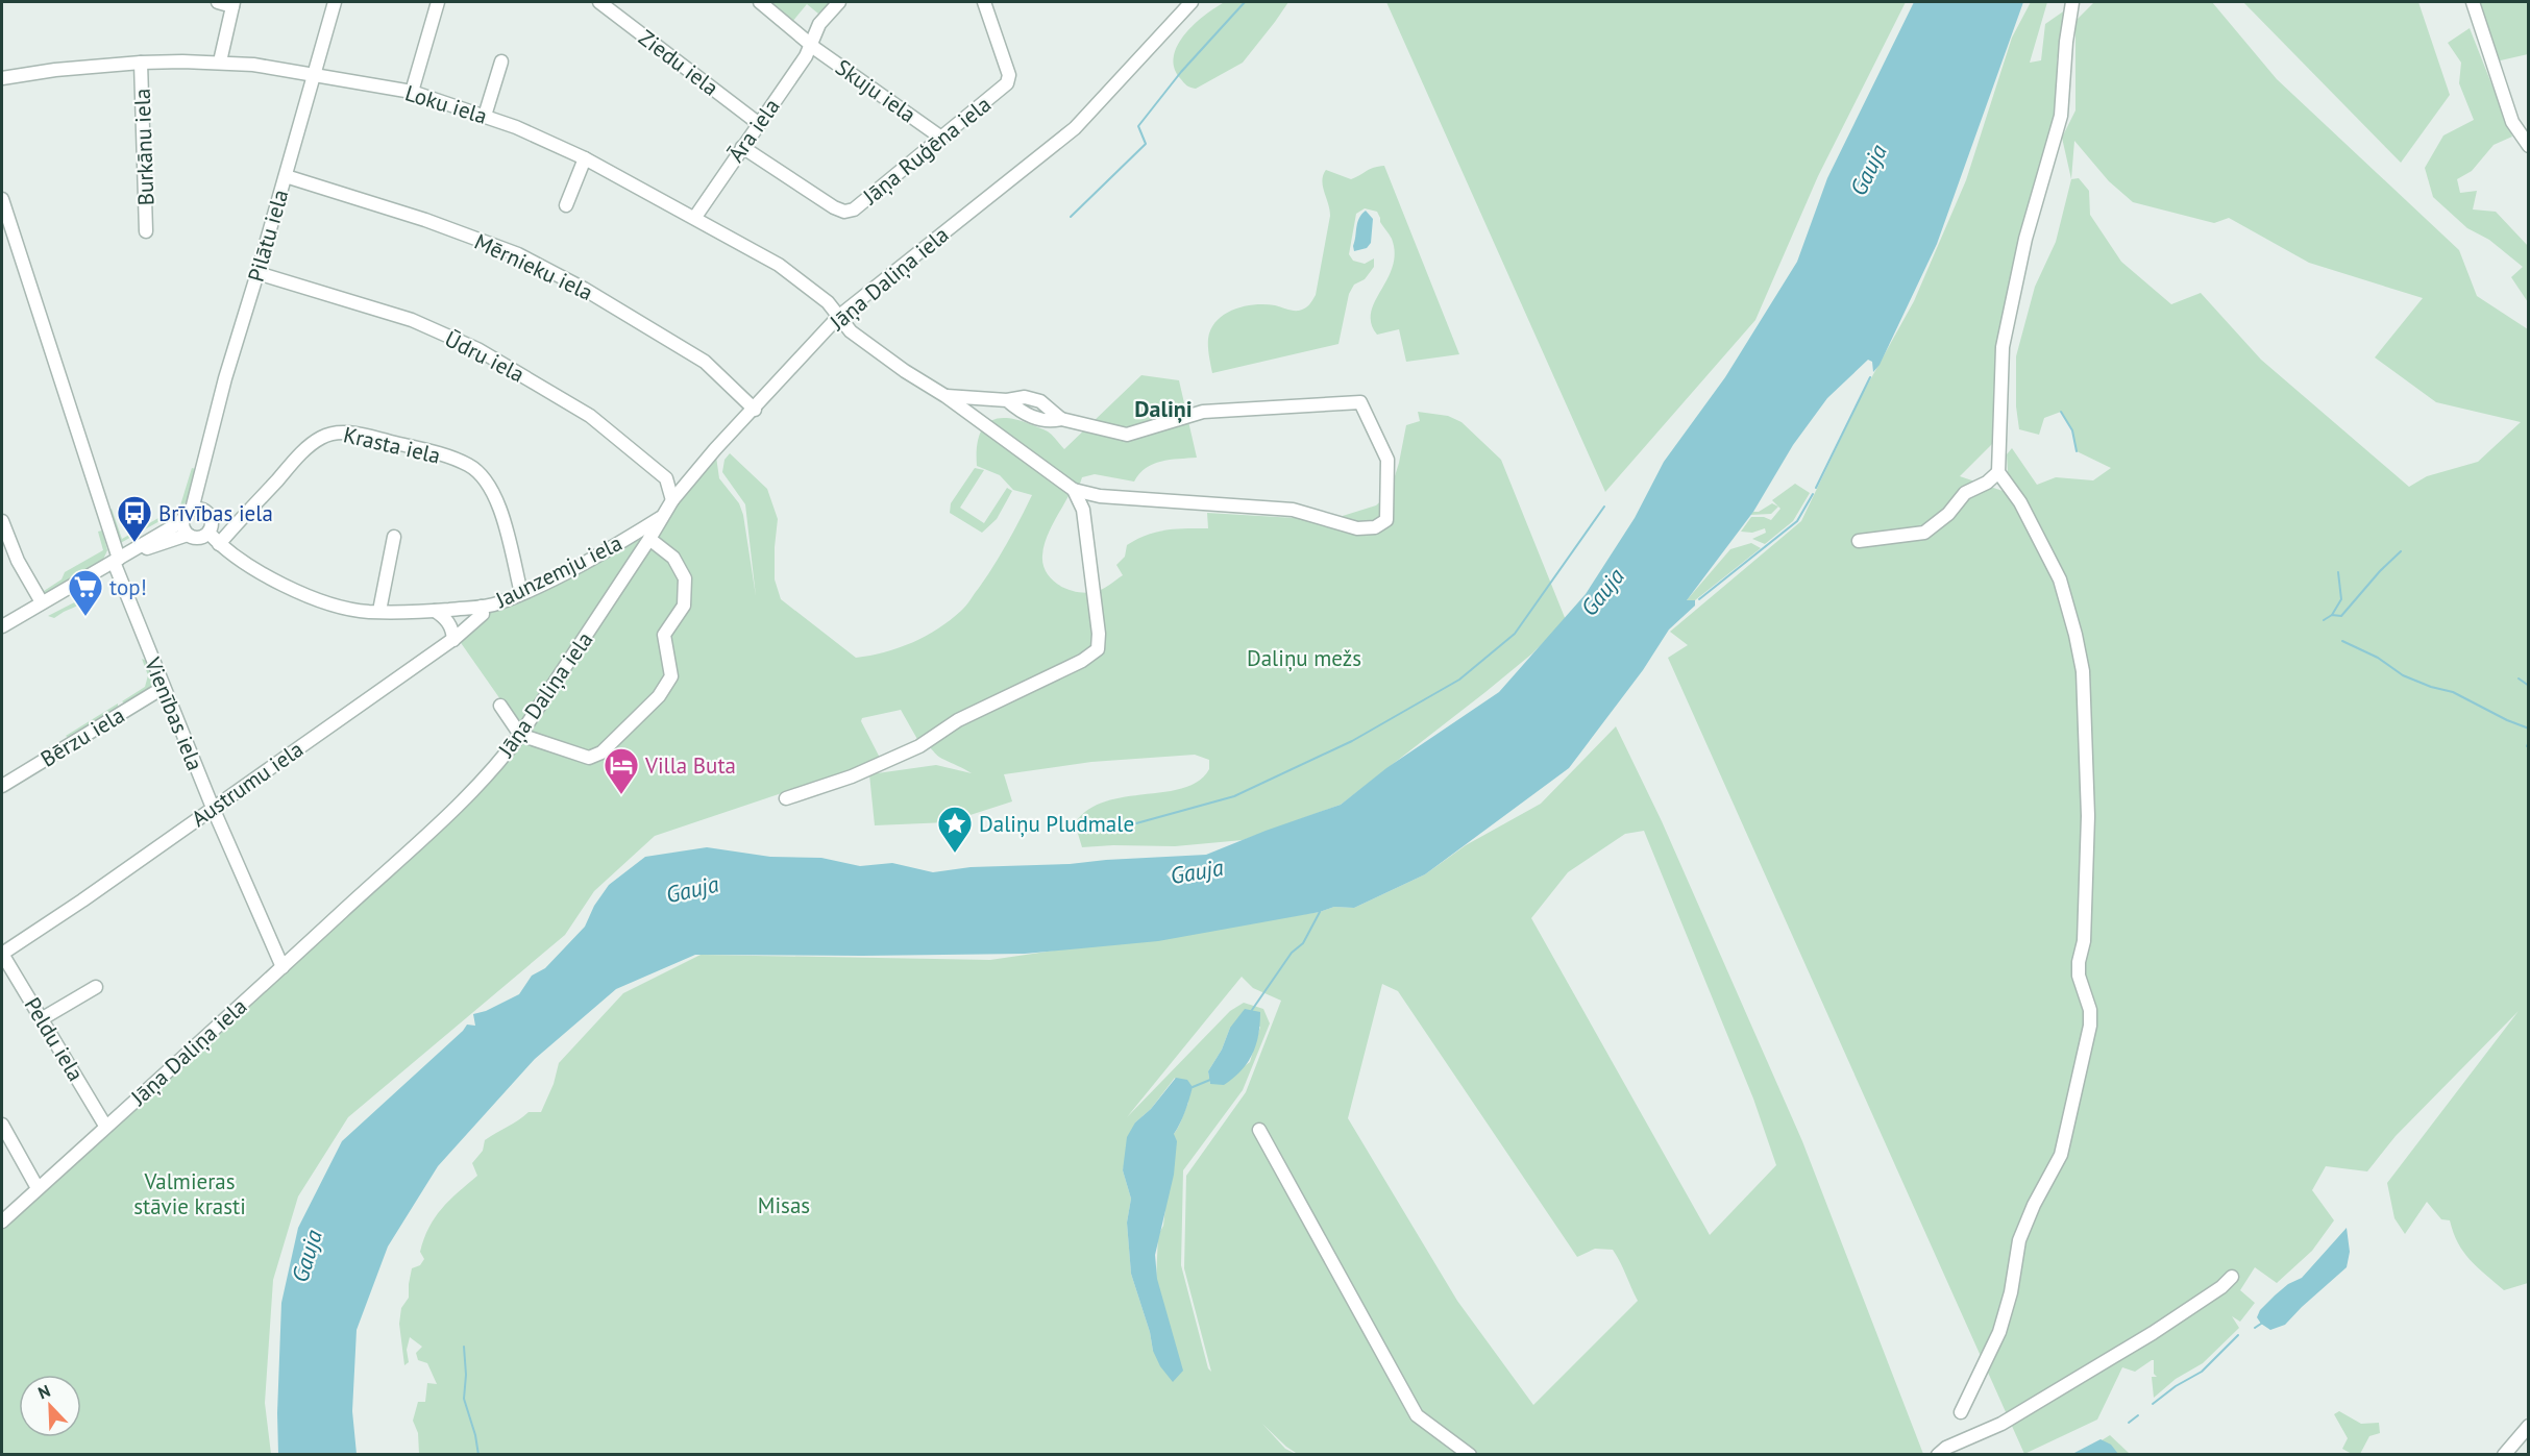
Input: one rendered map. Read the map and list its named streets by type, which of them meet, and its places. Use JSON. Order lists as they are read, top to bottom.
{
  "streets": {
    "street": [
      "Ziedu iela",
      "Skuju iela",
      "Loku iela",
      "Āra iela",
      "Burkānu iela",
      "Jāņa Ruģēna iela",
      "Pilātu iela",
      "Mērnieku iela",
      "Jāņa Daliņa iela",
      "Ūdru iela",
      "Krasta iela",
      "Jaunzemju iela",
      "Vienības iela",
      "Bērzu iela",
      "Austrumu iela",
      "Peldu iela"
    ]
  },
  "crossings": [
    ["Ziedu iela", "Āra iela"],
    ["Skuju iela", "Āra iela"],
    ["Skuju iela", "Jāņa Ruģēna iela"],
    ["Loku iela", "Āra iela"],
    ["Loku iela", "Burkānu iela"],
    ["Loku iela", "Pilātu iela"],
    ["Loku iela", "Jāņa Daliņa iela"],
    ["Āra iela", "Jāņa Ruģēna iela"],
    ["Pilātu iela", "Mērnieku iela"],
    ["Pilātu iela", "Ūdru iela"],
    ["Pilātu iela", "Jaunzemju iela"],
    ["Mērnieku iela", "Jāņa Daliņa iela"],
    ["Jāņa Daliņa iela", "Ūdru iela"],
    ["Jāņa Daliņa iela", "Jaunzemju iela"],
    ["Jāņa Daliņa iela", "Vienības iela"],
    ["Jāņa Daliņa iela", "Peldu iela"],
    ["Krasta iela", "Jaunzemju iela"],
    ["Jaunzemju iela", "Austrumu iela"],
    ["Vienības iela", "Bērzu iela"],
    ["Vienības iela", "Austrumu iela"],
    ["Austrumu iela", "Peldu iela"]
  ],
  "districts": ["Daliņi"],
  "water": ["Gauja"],
  "parks": ["Daliņu mežs", "Valmieras stāvie krasti", "Misas"],
  "places": {
    "bus stop": ["Brīvības iela"],
    "supermarket": ["top!"],
    "hotel": ["Villa Buta"],
    "place": ["Daliņu Pludmale"]
  },
  "north": "top left"
}
